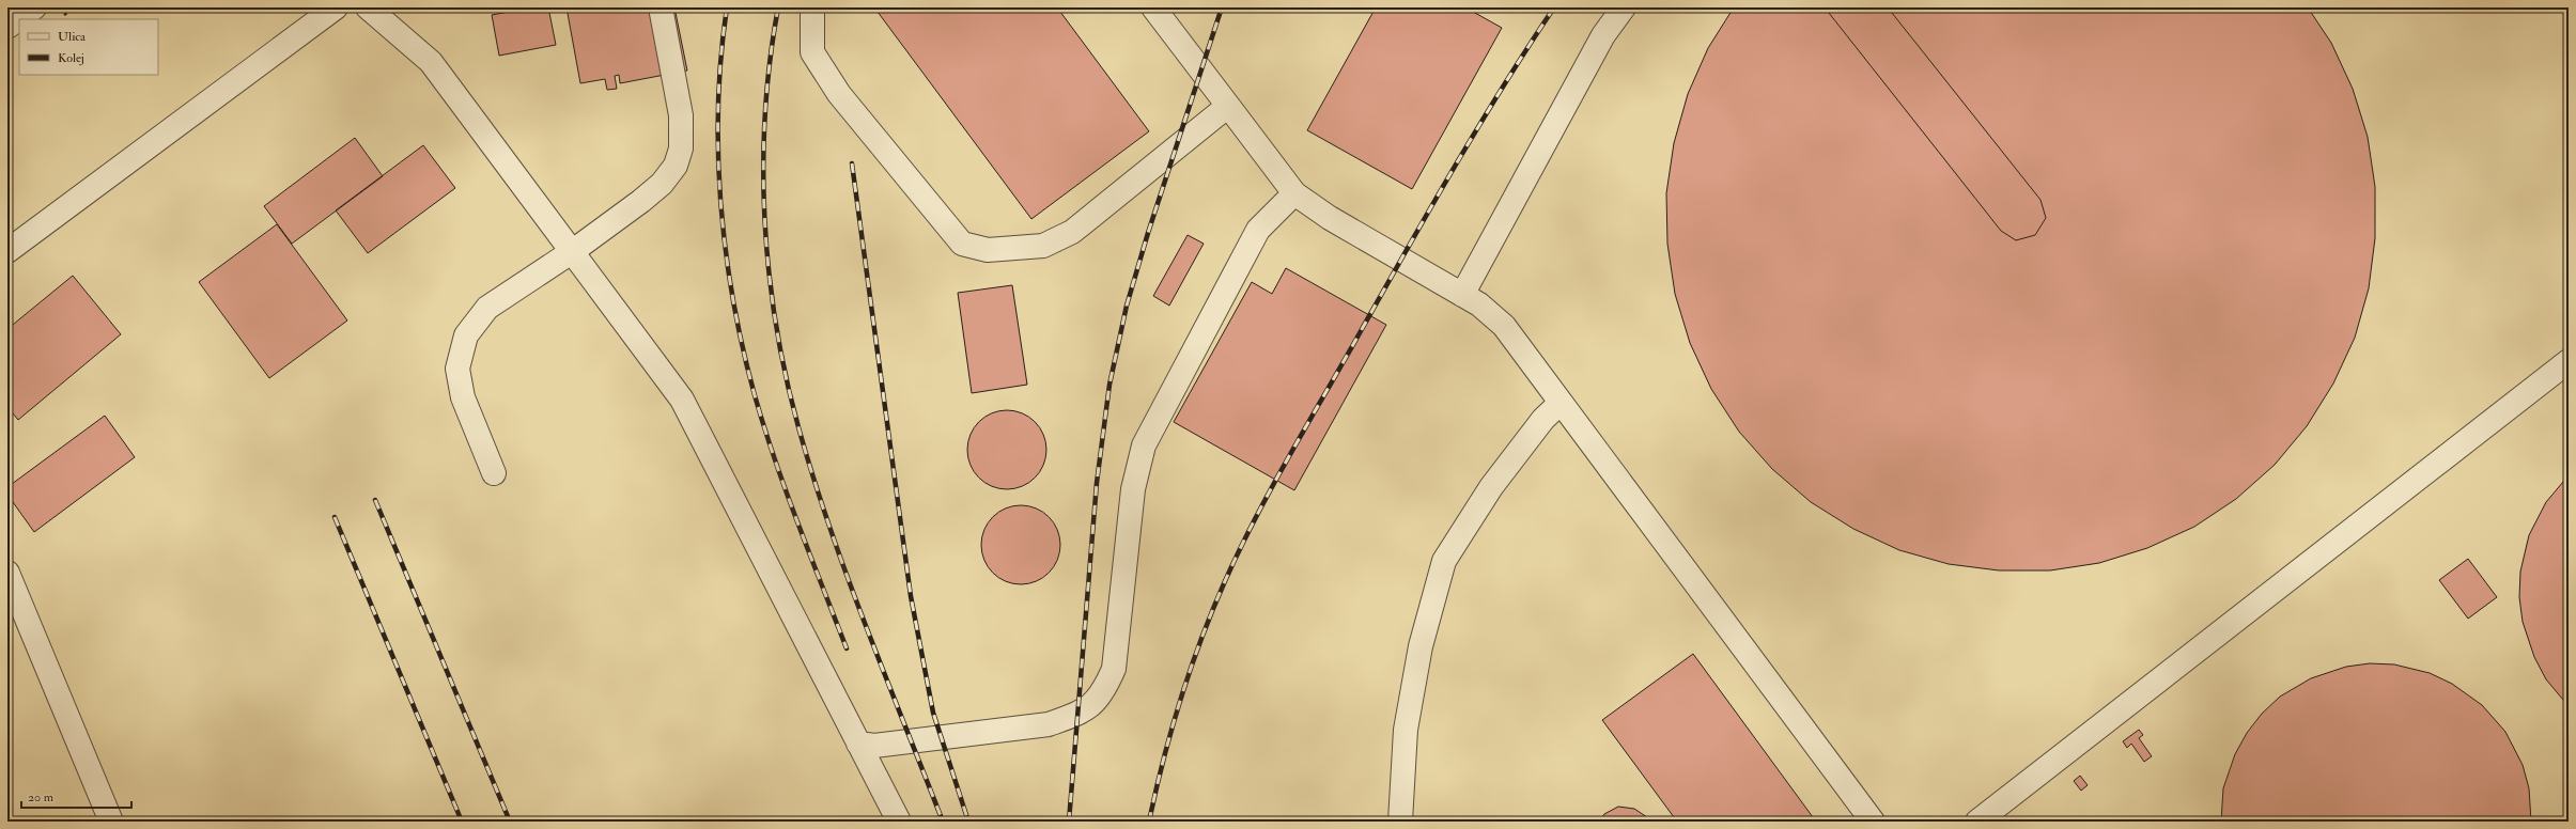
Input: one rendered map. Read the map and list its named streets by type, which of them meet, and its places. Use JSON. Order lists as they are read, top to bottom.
{
  "legend": ["Ulica", "Kolej"],
  "scale_bar": "20 m"
}
